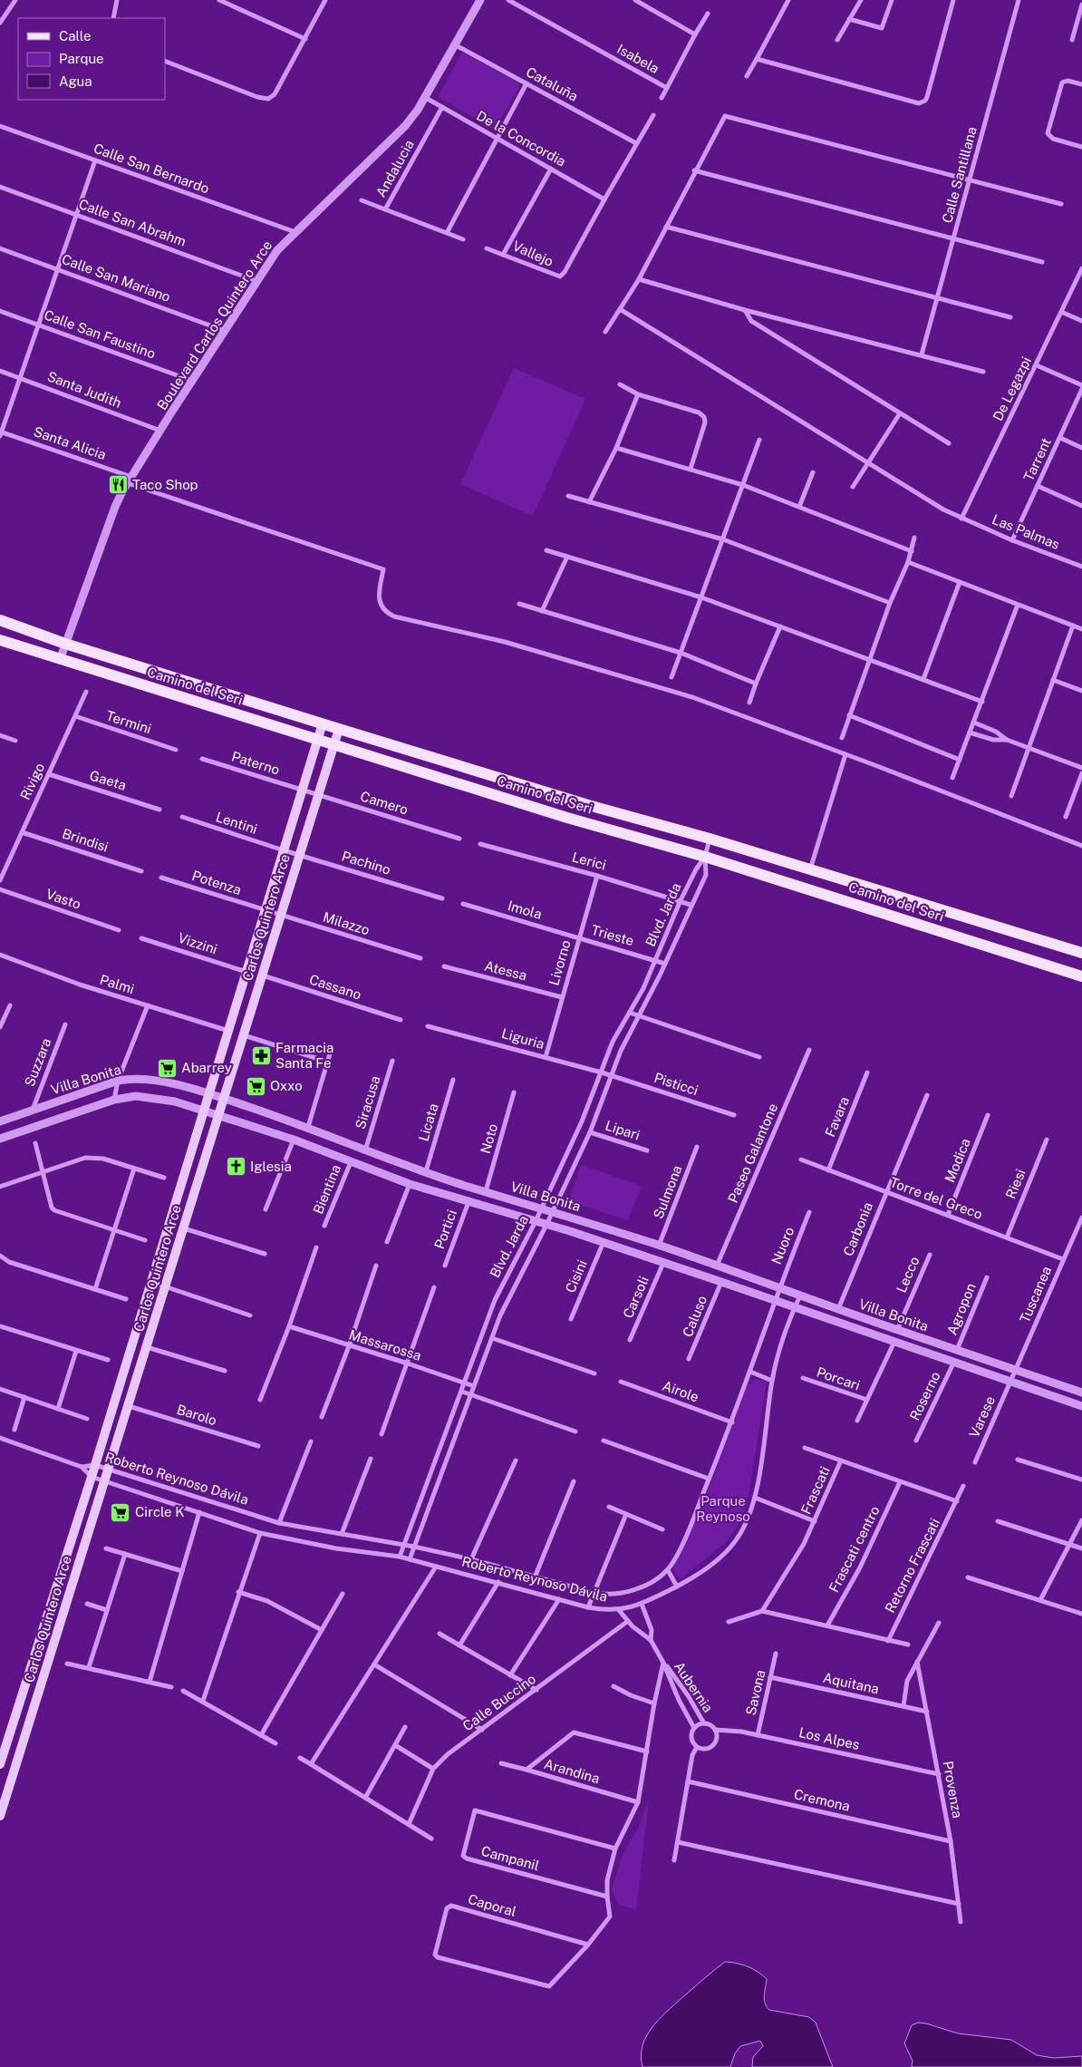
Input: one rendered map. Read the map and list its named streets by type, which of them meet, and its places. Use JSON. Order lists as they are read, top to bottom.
{
  "streets": {
    "main road": ["Camino del Seri", "Carlos Quintero Arce"],
    "street": [
      "Isabela",
      "Cataluña",
      "De la Concordia",
      "Calle San Bernardo",
      "Andalucia",
      "Calle Santillana",
      "Calle San Abrahm",
      "Vallejo",
      "Calle San Mariano",
      "Boulevard Carlos Quintero Arce",
      "Calle San Faustino",
      "De Legazpi",
      "Santa Judith",
      "Santa Alicia",
      "Tarrent",
      "Las Palmas",
      "Termini",
      "Paterno",
      "Gaeta",
      "Rivigo",
      "Camero",
      "Lentini",
      "Brindisi",
      "Lerici",
      "Pachino",
      "Potenza",
      "Vasto",
      "Imola",
      "Blvd. Jarda",
      "Milazzo",
      "Trieste",
      "Vizzini",
      "Livorno",
      "Atessa",
      "Palmi",
      "Cassano",
      "Liguria",
      "Suzzara",
      "Villa Bonita",
      "Pisticci",
      "Siracusa",
      "Favara",
      "Licata",
      "Lipari",
      "Noto",
      "Paseo Galantone",
      "Modica",
      "Riesi",
      "Bientina",
      "Sulmona",
      "Torre del Greco",
      "Portici",
      "Carbonia",
      "Nuoro",
      "Lecco",
      "Cisini",
      "Tuscanea",
      "Carsoli",
      "Agropon",
      "Caluso",
      "Massarossa",
      "Porcari",
      "Airole",
      "Roserno",
      "Barolo",
      "Varese",
      "Roberto Reynoso Dávila",
      "Frascati",
      "Frascati centro",
      "Retorno Frascati",
      "Aquitana",
      "Aubernia",
      "Savona",
      "Calle Buccino",
      "Los Alpes",
      "Arandina",
      "Provenza",
      "Cremona",
      "Campanil",
      "Caporal"
    ]
  },
  "crossings": [
    ["Cataluña", "Boulevard Carlos Quintero Arce"],
    ["De la Concordia", "Andalucia"],
    ["De la Concordia", "Vallejo"],
    ["De la Concordia", "Boulevard Carlos Quintero Arce"],
    ["Calle San Bernardo", "Boulevard Carlos Quintero Arce"],
    ["Calle San Abrahm", "Boulevard Carlos Quintero Arce"],
    ["Calle San Mariano", "Boulevard Carlos Quintero Arce"],
    ["Boulevard Carlos Quintero Arce", "Calle San Faustino"],
    ["Boulevard Carlos Quintero Arce", "Santa Judith"],
    ["Boulevard Carlos Quintero Arce", "Santa Alicia"],
    ["Boulevard Carlos Quintero Arce", "Camino del Seri"],
    ["De Legazpi", "Las Palmas"],
    ["Tarrent", "Las Palmas"],
    ["Camino del Seri", "Blvd. Jarda"],
    ["Camino del Seri", "Carlos Quintero Arce"],
    ["Termini", "Rivigo"],
    ["Paterno", "Camero"],
    ["Paterno", "Carlos Quintero Arce"],
    ["Gaeta", "Rivigo"],
    ["Rivigo", "Brindisi"],
    ["Camero", "Carlos Quintero Arce"],
    ["Lentini", "Pachino"],
    ["Lentini", "Carlos Quintero Arce"],
    ["Lerici", "Blvd. Jarda"],
    ["Lerici", "Livorno"],
    ["Pachino", "Carlos Quintero Arce"],
    ["Potenza", "Carlos Quintero Arce"],
    ["Potenza", "Milazzo"],
    ["Imola", "Trieste"],
    ["Imola", "Livorno"],
    ["Blvd. Jarda", "Trieste"],
    ["Blvd. Jarda", "Liguria"],
    ["Blvd. Jarda", "Villa Bonita"],
    ["Blvd. Jarda", "Pisticci"],
    ["Blvd. Jarda", "Lipari"],
    ["Blvd. Jarda", "Massarossa"],
    ["Blvd. Jarda", "Roberto Reynoso Dávila"],
    ["Carlos Quintero Arce", "Milazzo"],
    ["Carlos Quintero Arce", "Vizzini"],
    ["Carlos Quintero Arce", "Palmi"],
    ["Carlos Quintero Arce", "Cassano"],
    ["Carlos Quintero Arce", "Villa Bonita"],
    ["Carlos Quintero Arce", "Barolo"],
    ["Carlos Quintero Arce", "Roberto Reynoso Dávila"],
    ["Trieste", "Livorno"],
    ["Livorno", "Atessa"],
    ["Livorno", "Liguria"],
    ["Liguria", "Pisticci"],
    ["Suzzara", "Villa Bonita"],
    ["Villa Bonita", "Siracusa"],
    ["Villa Bonita", "Licata"],
    ["Villa Bonita", "Noto"],
    ["Villa Bonita", "Paseo Galantone"],
    ["Villa Bonita", "Bientina"],
    ["Villa Bonita", "Sulmona"],
    ["Villa Bonita", "Portici"],
    ["Villa Bonita", "Carbonia"],
    ["Villa Bonita", "Nuoro"],
    ["Villa Bonita", "Lecco"],
    ["Villa Bonita", "Cisini"],
    ["Villa Bonita", "Tuscanea"],
    ["Villa Bonita", "Carsoli"],
    ["Villa Bonita", "Agropon"],
    ["Villa Bonita", "Caluso"],
    ["Villa Bonita", "Roserno"],
    ["Villa Bonita", "Varese"],
    ["Villa Bonita", "Roberto Reynoso Dávila"],
    ["Favara", "Torre del Greco"],
    ["Modica", "Torre del Greco"],
    ["Riesi", "Torre del Greco"],
    ["Torre del Greco", "Carbonia"],
    ["Torre del Greco", "Tuscanea"],
    ["Nuoro", "Roberto Reynoso Dávila"],
    ["Tuscanea", "Varese"],
    ["Airole", "Roberto Reynoso Dávila"],
    ["Roberto Reynoso Dávila", "Aubernia"],
    ["Frascati", "Frascati centro"],
    ["Frascati", "Retorno Frascati"],
    ["Aquitana", "Savona"],
    ["Aquitana", "Provenza"],
    ["Aubernia", "Calle Buccino"],
    ["Aubernia", "Los Alpes"],
    ["Savona", "Los Alpes"],
    ["Los Alpes", "Provenza"],
    ["Provenza", "Cremona"]
  ],
  "parks": ["Parque Reynoso"],
  "places": {
    "restaurant": ["Taco Shop"],
    "pharmacy": ["Farmacia Santa Fe"],
    "supermarket": ["Abarrey", "Oxxo", "Circle K"],
    "church": ["Iglesia"]
  },
  "legend": ["Calle", "Parque", "Agua"]
}
